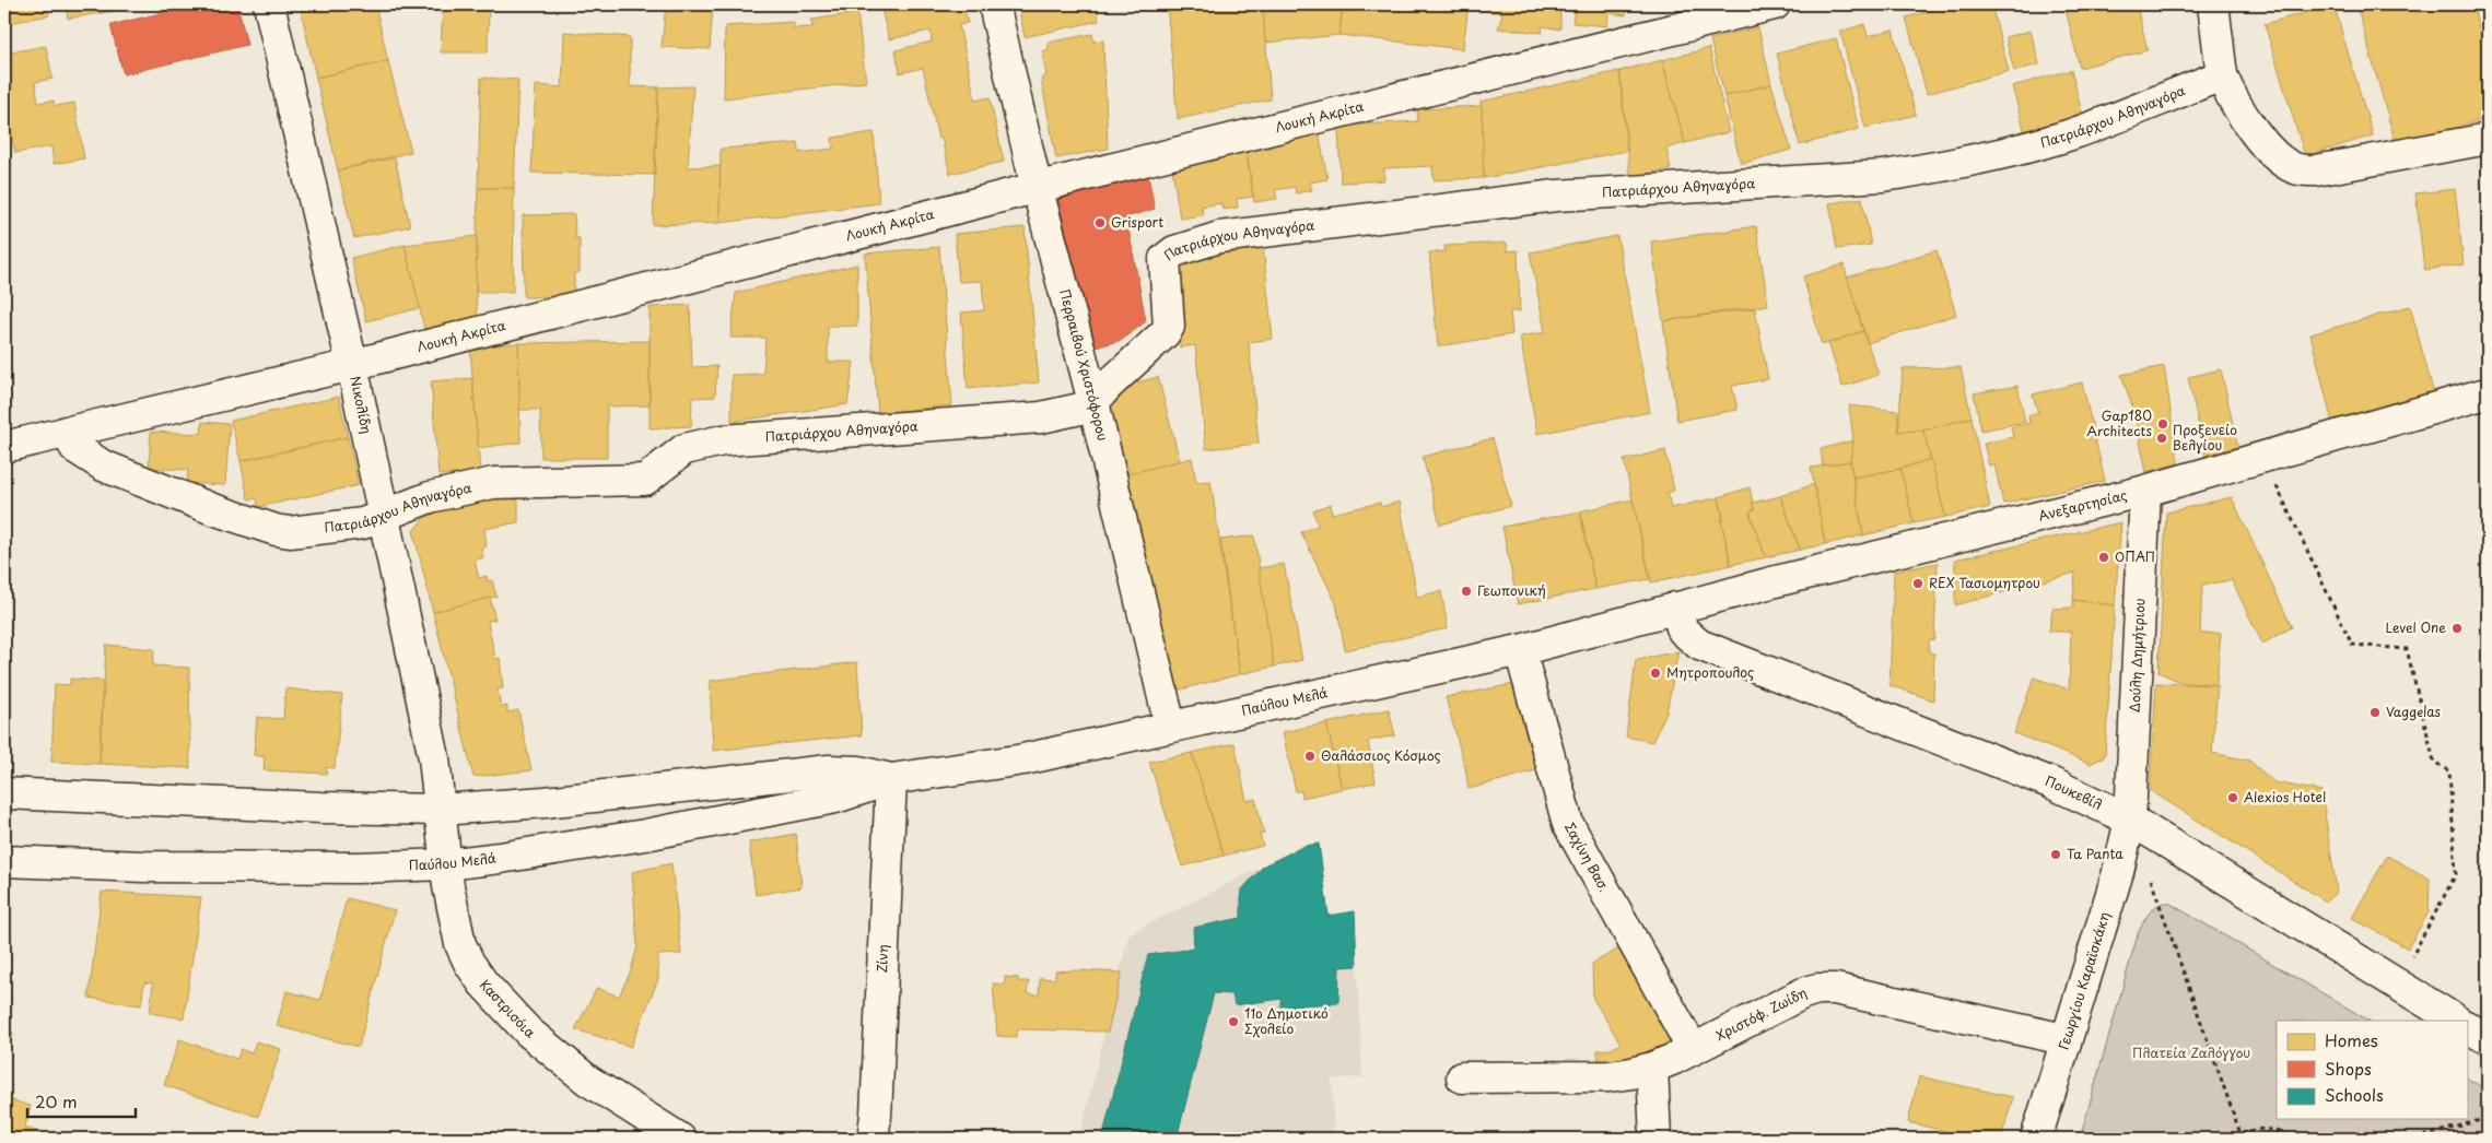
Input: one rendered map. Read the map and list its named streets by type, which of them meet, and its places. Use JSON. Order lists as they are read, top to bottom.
{
  "streets": {
    "street": [
      "Πατριάρχου Αθηναγόρα",
      "Λουκή Ακρίτα",
      "Περραιβού Χριστόφορου",
      "Νικολίδη",
      "Ανεξαρτησίας",
      "Δούλη Δημήτριου",
      "Παύλου Μελά",
      "Πουκεβίλ",
      "Σαχίνη Βασ.",
      "Ζίνη",
      "Γεωργίου Καραϊσκάκη",
      "Καστρισόια",
      "Χριστόφ. Ζωίδη"
    ]
  },
  "crossings": [
    ["Πατριάρχου Αθηναγόρα", "Λουκή Ακρίτα"],
    ["Πατριάρχου Αθηναγόρα", "Περραιβού Χριστόφορου"],
    ["Πατριάρχου Αθηναγόρα", "Νικολίδη"],
    ["Λουκή Ακρίτα", "Περραιβού Χριστόφορου"],
    ["Λουκή Ακρίτα", "Νικολίδη"],
    ["Περραιβού Χριστόφορου", "Παύλου Μελά"],
    ["Νικολίδη", "Παύλου Μελά"],
    ["Νικολίδη", "Καστρισόια"],
    ["Ανεξαρτησίας", "Δούλη Δημήτριου"],
    ["Ανεξαρτησίας", "Παύλου Μελά"],
    ["Ανεξαρτησίας", "Πουκεβίλ"],
    ["Δούλη Δημήτριου", "Πουκεβίλ"],
    ["Δούλη Δημήτριου", "Γεωργίου Καραϊσκάκη"],
    ["Παύλου Μελά", "Πουκεβίλ"],
    ["Παύλου Μελά", "Σαχίνη Βασ."],
    ["Παύλου Μελά", "Ζίνη"],
    ["Παύλου Μελά", "Καστρισόια"],
    ["Πουκεβίλ", "Γεωργίου Καραϊσκάκη"],
    ["Σαχίνη Βασ.", "Χριστόφ. Ζωίδη"],
    ["Γεωργίου Καραϊσκάκη", "Χριστόφ. Ζωίδη"]
  ],
  "parks": ["Πλατεία Ζαλόγγου"],
  "places": [
    "Grisport",
    "Gap180 Architects",
    "Προξενείο Βελγίου",
    "ΟΠΑΠ",
    "REX Τασιομητρου",
    "Γεωπονική",
    "Level One",
    "Μητροπουλος",
    "Vaggelas",
    "Θαλάσσιος Κόσμος",
    "Alexios Hotel",
    "Ta Panta",
    "11ο Δημοτικό Σχολείο"
  ],
  "legend": ["Homes", "Shops", "Schools"],
  "scale_bar": "20 m"
}
